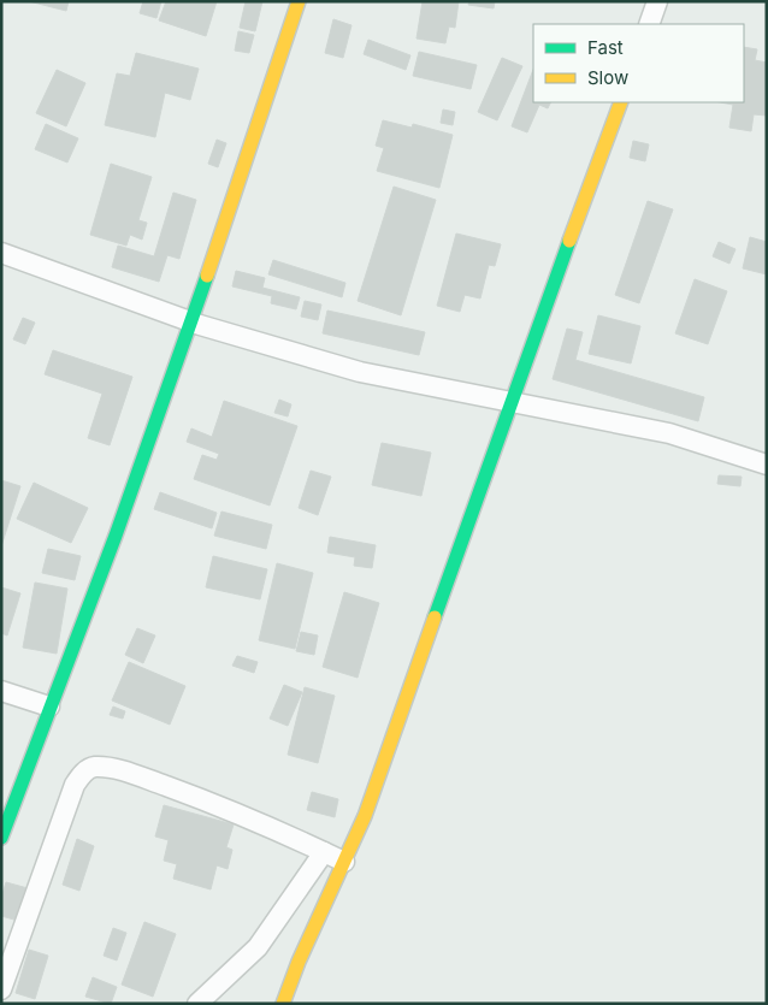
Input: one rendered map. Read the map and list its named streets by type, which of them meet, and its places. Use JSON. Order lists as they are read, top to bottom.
{
  "legend": ["Fast", "Slow"]
}
